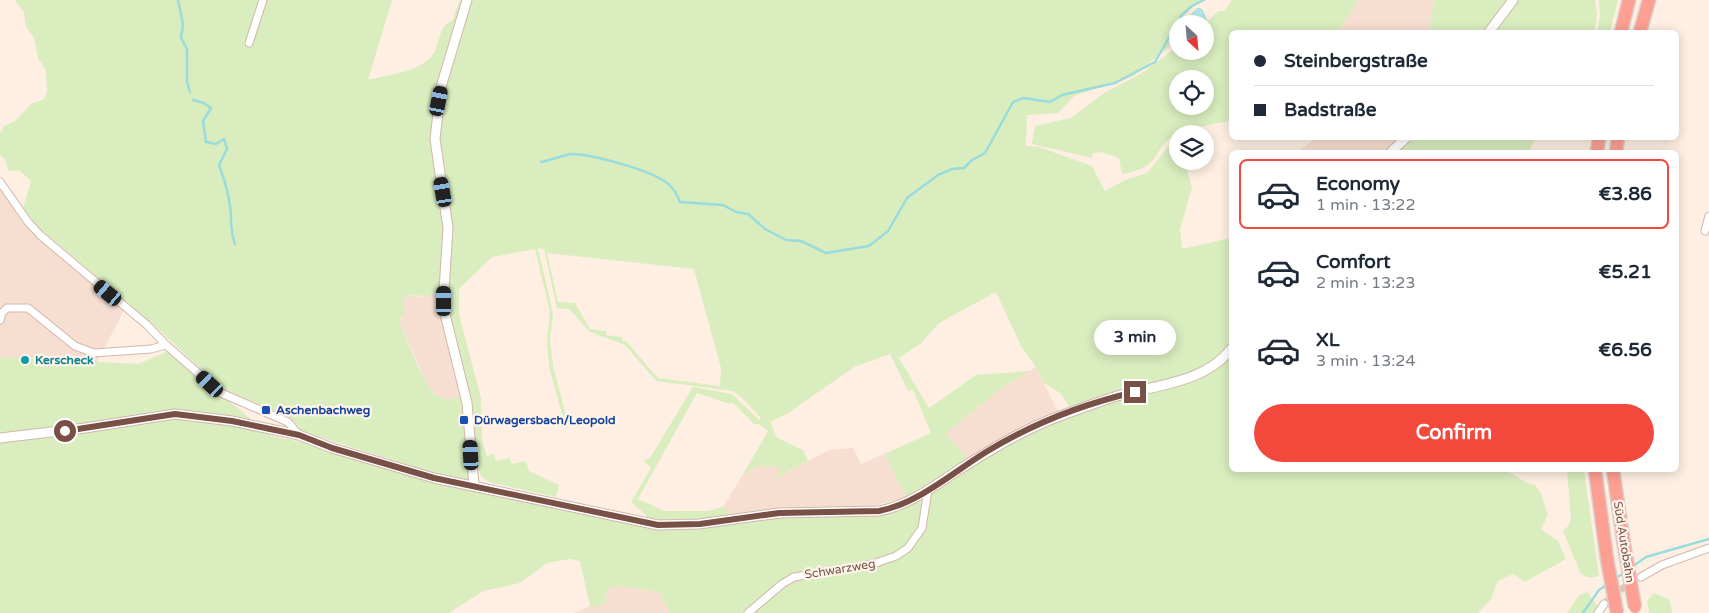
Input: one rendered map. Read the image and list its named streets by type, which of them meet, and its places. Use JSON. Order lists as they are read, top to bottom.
{
  "streets": {
    "highway": ["Süd Autobahn"],
    "street": ["Schwarzweg"]
  },
  "places": {
    "other": ["Kerscheck"],
    "transit": ["Aschenbachweg", "Dürwagersbach/Leopold"]
  },
  "north": "bottom right",
  "page": {
    "banner": ["Steinbergstraße", "Badstraße"],
    "list": [
      {
        "name": "Economy",
        "note": "1 min · 13:22",
        "value": "€3.86"
      },
      {
        "name": "Comfort",
        "note": "2 min · 13:23",
        "value": "€5.21"
      },
      {
        "name": "XL",
        "note": "3 min · 13:24",
        "value": "€6.56"
      }
    ],
    "bubble": "3 min",
    "buttons": "Confirm"
  }
}
